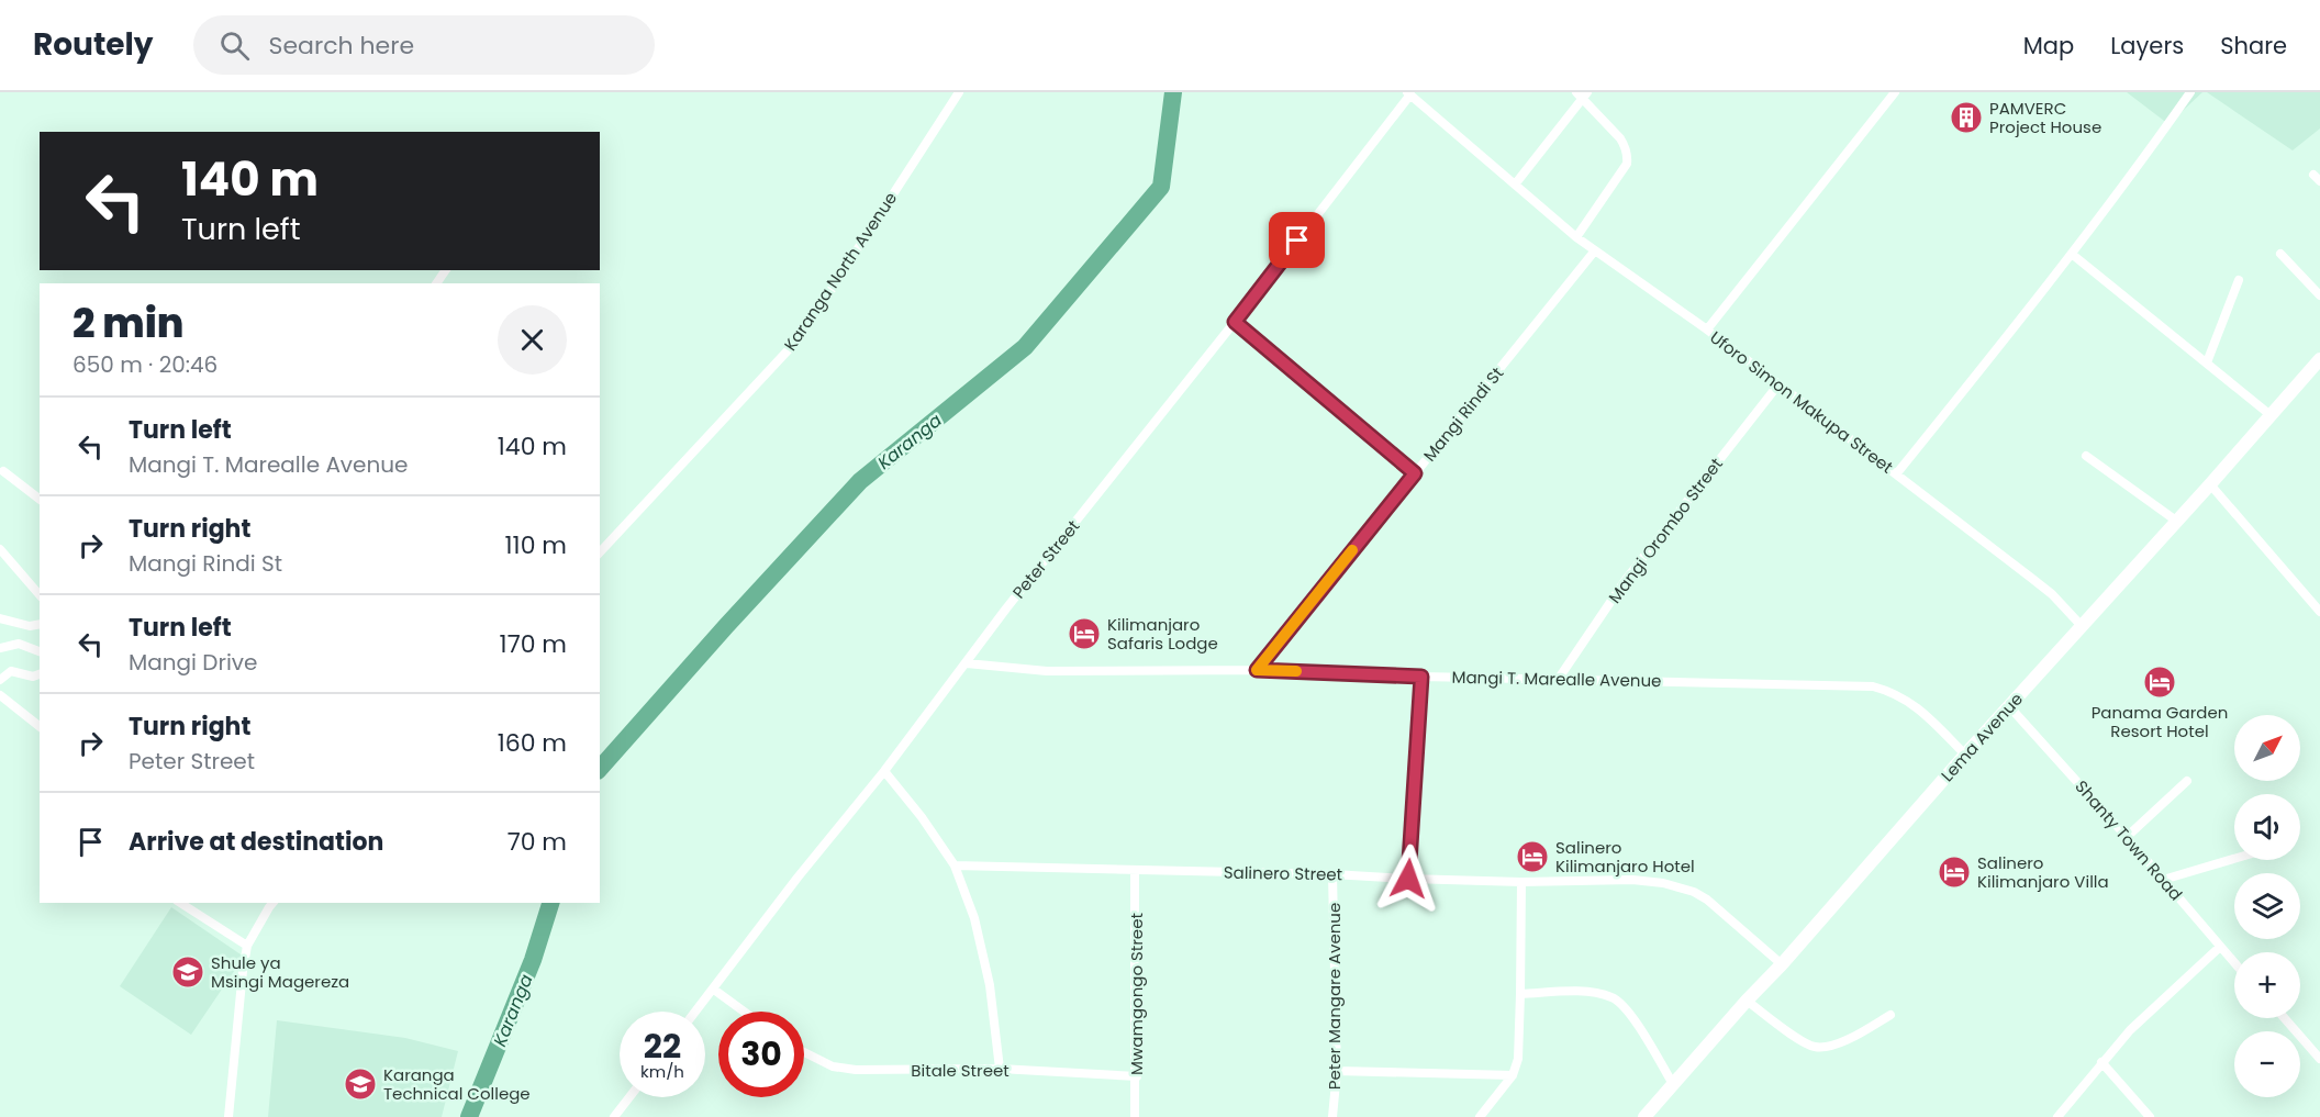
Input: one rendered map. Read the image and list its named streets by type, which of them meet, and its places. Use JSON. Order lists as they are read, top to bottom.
{
  "streets": {
    "main road": ["Lema Avenue"],
    "street": [
      "Karanga North Avenue",
      "Uforo Simon Makupa Street",
      "Mangi Rindi St",
      "Mangi Orombo Street",
      "Peter Street",
      "Mangi T. Marealle Avenue",
      "Shanty Town Road",
      "Salinero Street",
      "Mwamgongo Street",
      "Peter Mangare Avenue",
      "Bitale Street"
    ]
  },
  "crossings": [
    ["Uforo Simon Makupa Street", "Mangi Rindi St"],
    ["Uforo Simon Makupa Street", "Mangi Orombo Street"],
    ["Uforo Simon Makupa Street", "Peter Street"],
    ["Uforo Simon Makupa Street", "Lema Avenue"],
    ["Mangi Rindi St", "Mangi T. Marealle Avenue"],
    ["Mangi Orombo Street", "Mangi T. Marealle Avenue"],
    ["Peter Street", "Mangi T. Marealle Avenue"],
    ["Mangi T. Marealle Avenue", "Lema Avenue"],
    ["Lema Avenue", "Shanty Town Road"],
    ["Lema Avenue", "Salinero Street"],
    ["Salinero Street", "Mwamgongo Street"],
    ["Salinero Street", "Peter Mangare Avenue"],
    ["Mwamgongo Street", "Bitale Street"]
  ],
  "water": ["Karanga"],
  "places": {
    "building": ["PAMVERC Project House"],
    "hotel": [
      "Kilimanjaro Safaris Lodge",
      "Panama Garden Resort Hotel",
      "Salinero Kilimanjaro Hotel",
      "Salinero Kilimanjaro Villa"
    ],
    "school or university": ["Shule ya Msingi Magereza", "Karanga Technical College"]
  },
  "north": "top right",
  "page": {
    "header": "Routely",
    "search": "Search here",
    "nav": ["Map", "Layers", "Share"],
    "turn": ["140 m", "Turn left"],
    "heading": ["2 min", "650 m · 20:46"],
    "list": [
      {
        "name": "Turn left",
        "note": "Mangi T. Marealle Avenue",
        "value": "140 m"
      },
      {
        "name": "Turn right",
        "note": "Mangi Rindi St",
        "value": "110 m"
      },
      {
        "name": "Turn left",
        "note": "Mangi Drive",
        "value": "170 m"
      },
      {
        "name": "Turn right",
        "note": "Peter Street",
        "value": "160 m"
      },
      {
        "name": "Arrive at destination",
        "value": "70 m"
      }
    ],
    "map_buttons": ["+", "−"],
    "speed": "22 km/h",
    "limit": "30"
  }
}
